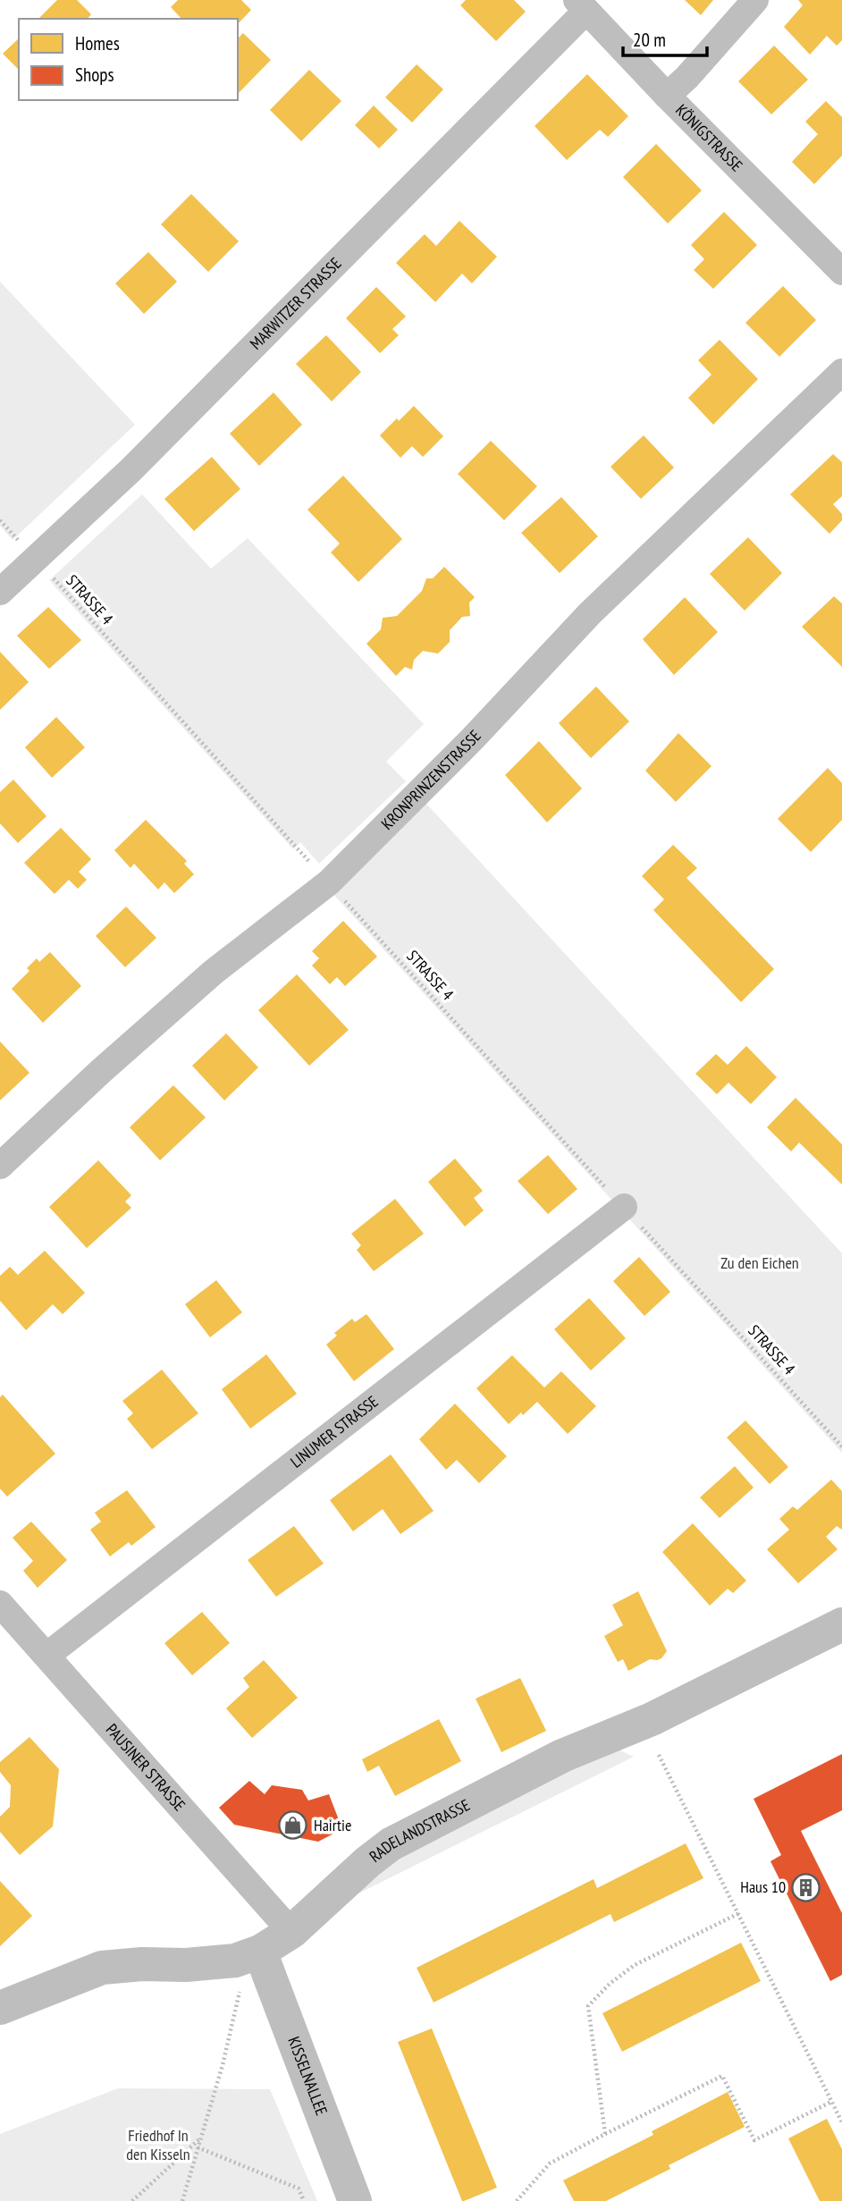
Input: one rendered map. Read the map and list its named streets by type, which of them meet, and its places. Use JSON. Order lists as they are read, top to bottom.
{
  "streets": {
    "street": [
      "KÖNIGSTRASSE",
      "MARWITZER STRASSE",
      "KRONPRINZENSTRASSE",
      "LINUMER STRASSE",
      "PAUSINER STRASSE",
      "RADELANDSTRASSE",
      "KISSELNALLEE"
    ],
    "path": ["STRASSE 4"]
  },
  "crossings": [
    ["KÖNIGSTRASSE", "MARWITZER STRASSE"],
    ["MARWITZER STRASSE", "STRASSE 4"],
    ["STRASSE 4", "KRONPRINZENSTRASSE"],
    ["STRASSE 4", "LINUMER STRASSE"],
    ["LINUMER STRASSE", "PAUSINER STRASSE"],
    ["PAUSINER STRASSE", "RADELANDSTRASSE"],
    ["RADELANDSTRASSE", "KISSELNALLEE"]
  ],
  "parks": ["Zu den Eichen", "Friedhof In den Kisseln"],
  "places": {
    "shop": ["Hairtie"],
    "building": ["Haus 10"]
  },
  "legend": ["Homes", "Shops"],
  "scale_bar": "20 m"
}
